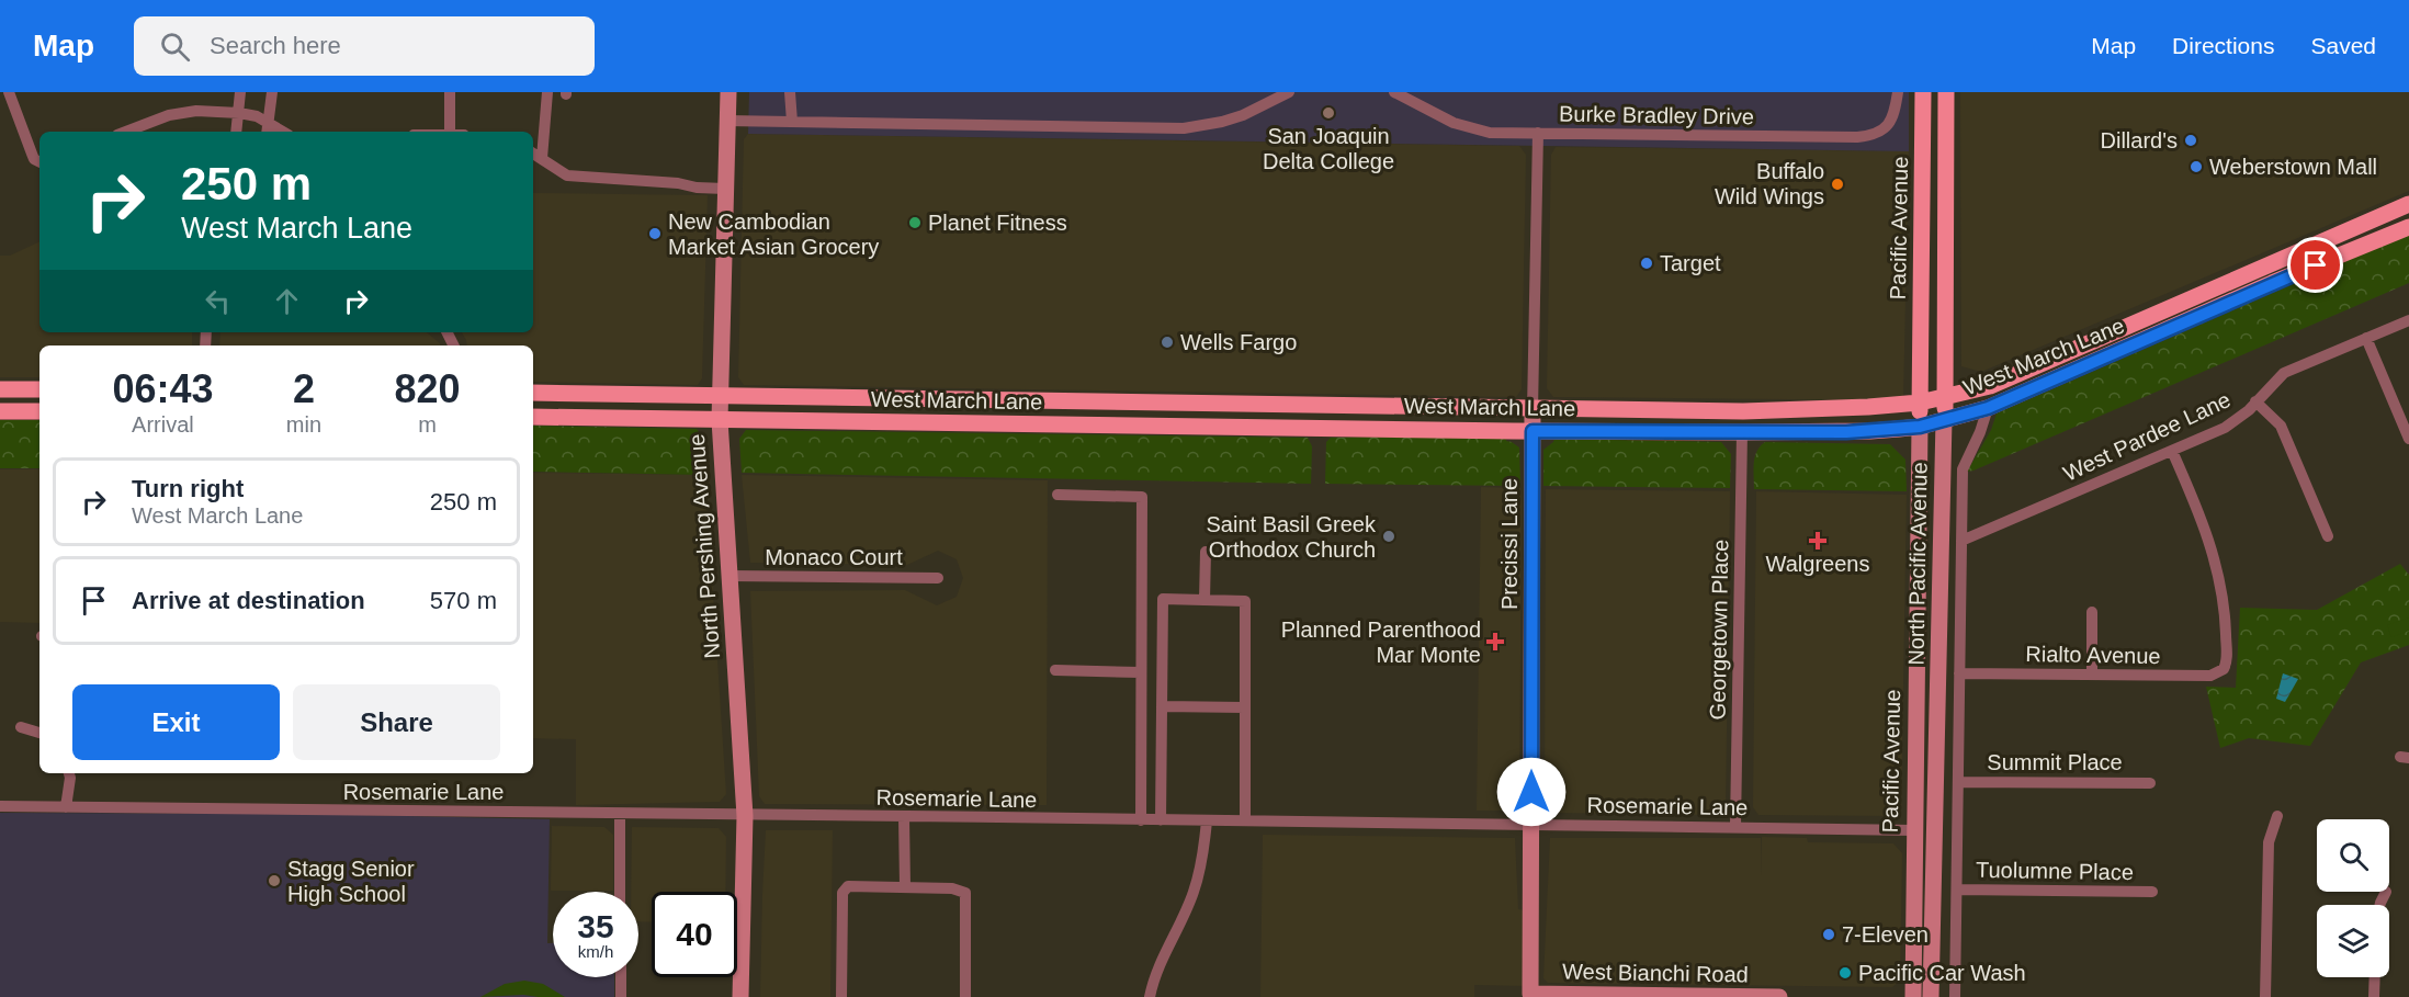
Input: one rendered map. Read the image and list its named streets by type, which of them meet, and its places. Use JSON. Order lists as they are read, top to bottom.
{
  "streets": {
    "main road": [
      "Pacific Avenue",
      "West March Lane",
      "Precissi Lane",
      "North Pershing Avenue",
      "North Pacific Avenue",
      "West Bianchi Road"
    ],
    "street": [
      "Burke Bradley Drive",
      "West Pardee Lane",
      "Monaco Court",
      "Georgetown Place",
      "Rialto Avenue",
      "Summit Place",
      "Rosemarie Lane",
      "Tuolumne Place"
    ]
  },
  "crossings": [
    ["Burke Bradley Drive", "Precissi Lane"],
    ["Pacific Avenue", "West March Lane"],
    ["Pacific Avenue", "Rosemarie Lane"],
    ["West March Lane", "Precissi Lane"],
    ["West March Lane", "North Pershing Avenue"],
    ["West March Lane", "North Pacific Avenue"],
    ["West March Lane", "Georgetown Place"],
    ["West Pardee Lane", "Rialto Avenue"],
    ["Precissi Lane", "Rosemarie Lane"],
    ["Precissi Lane", "West Bianchi Road"],
    ["North Pershing Avenue", "Monaco Court"],
    ["North Pershing Avenue", "Rosemarie Lane"],
    ["Georgetown Place", "Rosemarie Lane"]
  ],
  "places": {
    "other": [
      "San Joaquin Delta College",
      "Dillard's",
      "Weberstown Mall",
      "Buffalo Wild Wings",
      "Planet Fitness",
      "New Cambodian Market Asian Grocery",
      "Target",
      "Wells Fargo",
      "Saint Basil Greek Orthodox Church",
      "Stagg Senior High School",
      "7-Eleven",
      "Pacific Car Wash"
    ],
    "health": ["Walgreens", "Planned Parenthood Mar Monte"]
  },
  "page": {
    "header": "Map",
    "search": "Search here",
    "nav": ["Map", "Directions", "Saved"],
    "turn": ["250 m", "West March Lane"],
    "eta": [
      "06:43",
      "Arrival",
      "2",
      "min",
      "820",
      "m"
    ],
    "list": [
      {
        "name": "Turn right",
        "note": "West March Lane",
        "value": "250 m"
      },
      {
        "name": "Arrive at destination",
        "value": "570 m"
      }
    ],
    "buttons": ["Exit", "Share"],
    "speed": "35 km/h",
    "limit": "40"
  }
}
